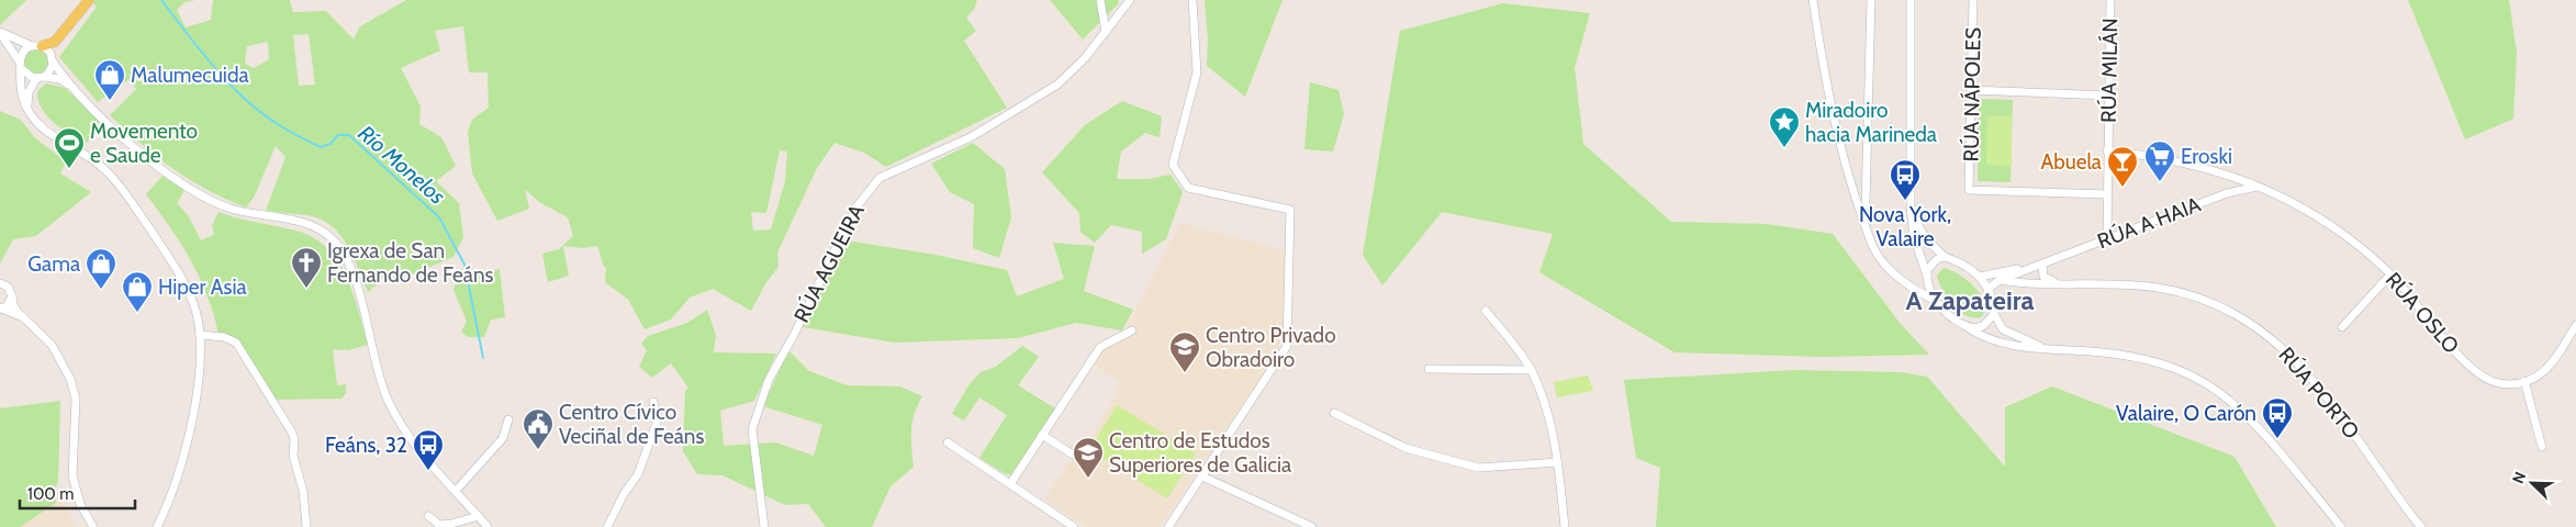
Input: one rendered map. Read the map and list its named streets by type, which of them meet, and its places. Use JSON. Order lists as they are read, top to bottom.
{
  "streets": {
    "street": [
      "RÚA MILÁN",
      "RÚA NÁPOLES",
      "RÚA A HAIA",
      "RÚA AGUEIRA",
      "RÚA OSLO",
      "RÚA PORTO"
    ]
  },
  "crossings": [
    ["RÚA MILÁN", "RÚA NÁPOLES"],
    ["RÚA MILÁN", "RÚA A HAIA"],
    ["RÚA MILÁN", "RÚA OSLO"],
    ["RÚA A HAIA", "RÚA OSLO"],
    ["RÚA A HAIA", "RÚA PORTO"]
  ],
  "districts": ["A Zapateira"],
  "water": ["Río Monelos"],
  "places": {
    "shop": ["Malumecuida", "Gama", "Hiper Asia"],
    "place": ["Miradoiro hacia Marineda"],
    "sports": ["Movemento e Saude"],
    "supermarket": ["Eroski"],
    "bar": ["Abuela"],
    "bus stop": ["Nova York, Valaire", "Valaire, O Carón", "Feáns, 32"],
    "church": ["Igrexa de San Fernando de Feáns"],
    "school or university": ["Centro Privado Obradoiro", "Centro de Estudos Superiores de Galicia"],
    "public building": ["Centro Cívico Veciñal de Feáns"]
  },
  "scale_bar": "100 m",
  "north": "top left"
}
